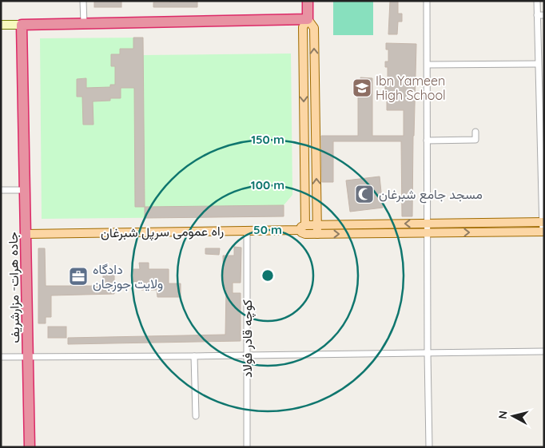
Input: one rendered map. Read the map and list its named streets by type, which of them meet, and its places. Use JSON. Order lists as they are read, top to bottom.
{
  "streets": {
    "highway": ["جاده هرات- مزارشریف"],
    "main road": ["راه عمومی سرپل شبرغان"],
    "street": ["کوچه قادر فولاد"]
  },
  "crossings": [
    ["راه عمومی سرپل شبرغان", "جاده هرات- مزارشریف"],
    ["راه عمومی سرپل شبرغان", "کوچه قادر فولاد"]
  ],
  "places": {
    "school or university": ["Ibn Yameen High School"],
    "mosque": ["مسجد جامع شبرغان"],
    "office": ["دادگاه ولایت جوزجان"]
  },
  "north": "left",
  "rings": ["150 m", "100 m", "50 m"]
}
